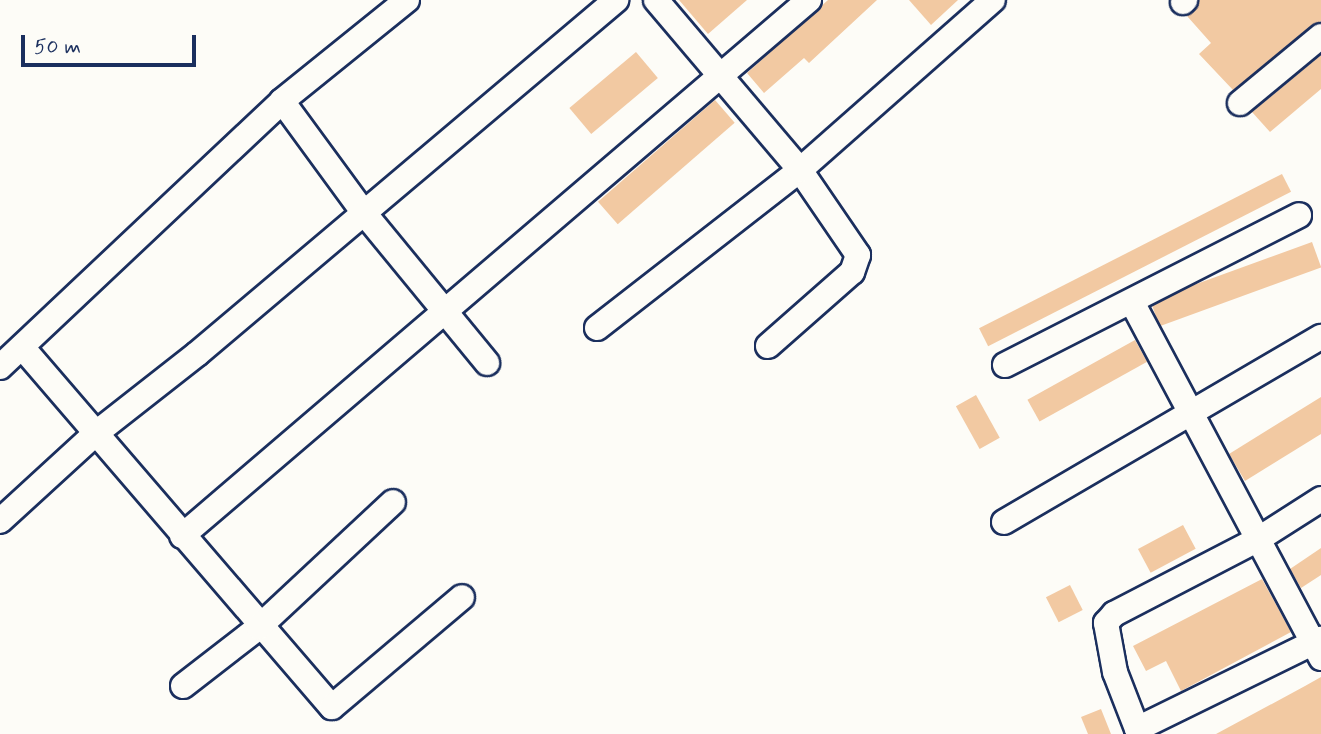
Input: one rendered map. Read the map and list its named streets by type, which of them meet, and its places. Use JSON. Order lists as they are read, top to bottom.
{
  "scale_bar": "50 m"
}
